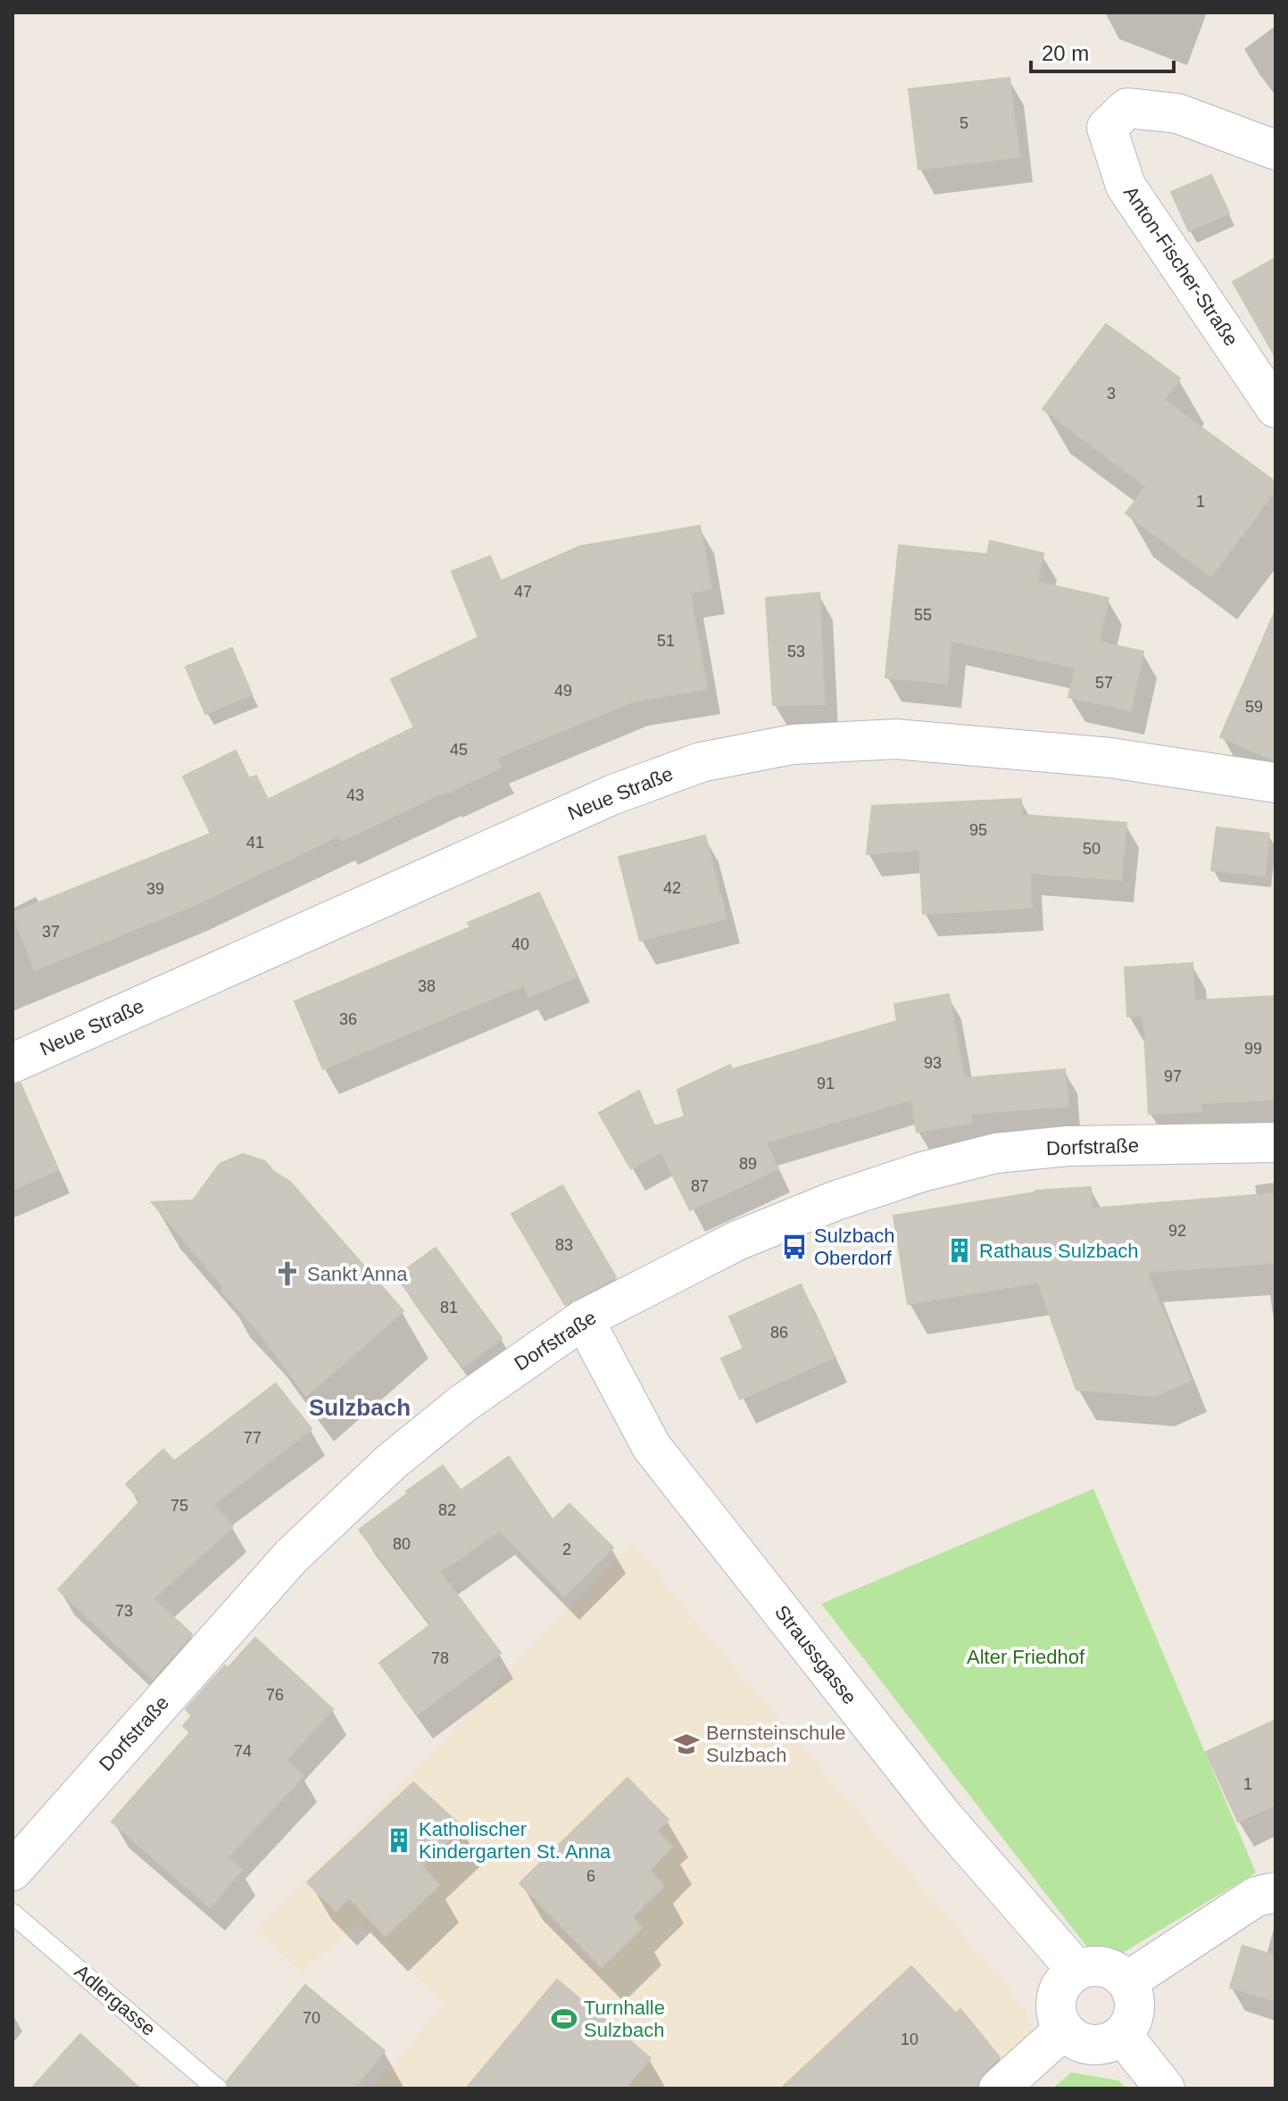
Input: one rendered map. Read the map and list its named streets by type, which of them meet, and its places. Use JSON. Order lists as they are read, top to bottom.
{
  "streets": {
    "street": [
      "Anton-Fischer-Straße",
      "Neue Straße",
      "Dorfstraße",
      "Straussgasse"
    ],
    "lane": ["Adlergasse"]
  },
  "crossings": [
    ["Dorfstraße", "Straussgasse"]
  ],
  "districts": ["Sulzbach"],
  "parks": ["Alter Friedhof"],
  "places": {
    "bus stop": ["Sulzbach Oberdorf"],
    "building": ["Rathaus Sulzbach", "Katholischer Kindergarten St. Anna"],
    "church": ["Sankt Anna"],
    "school or university": ["Bernsteinschule Sulzbach"],
    "sports": ["Turnhalle Sulzbach"]
  },
  "house_numbers": [
    "5",
    "3",
    "1",
    "47",
    "55",
    "51",
    "53",
    "57",
    "49",
    "59",
    "45",
    "43",
    "95",
    "41",
    "50",
    "42",
    "39",
    "37",
    "40",
    "38",
    "36",
    "99",
    "93",
    "97",
    "91",
    "89",
    "87",
    "92",
    "83",
    "81",
    "86",
    "77",
    "75",
    "82",
    "80",
    "2",
    "73",
    "78",
    "76",
    "74",
    "1",
    "6",
    "70",
    "10"
  ],
  "scale_bar": "20 m"
}
